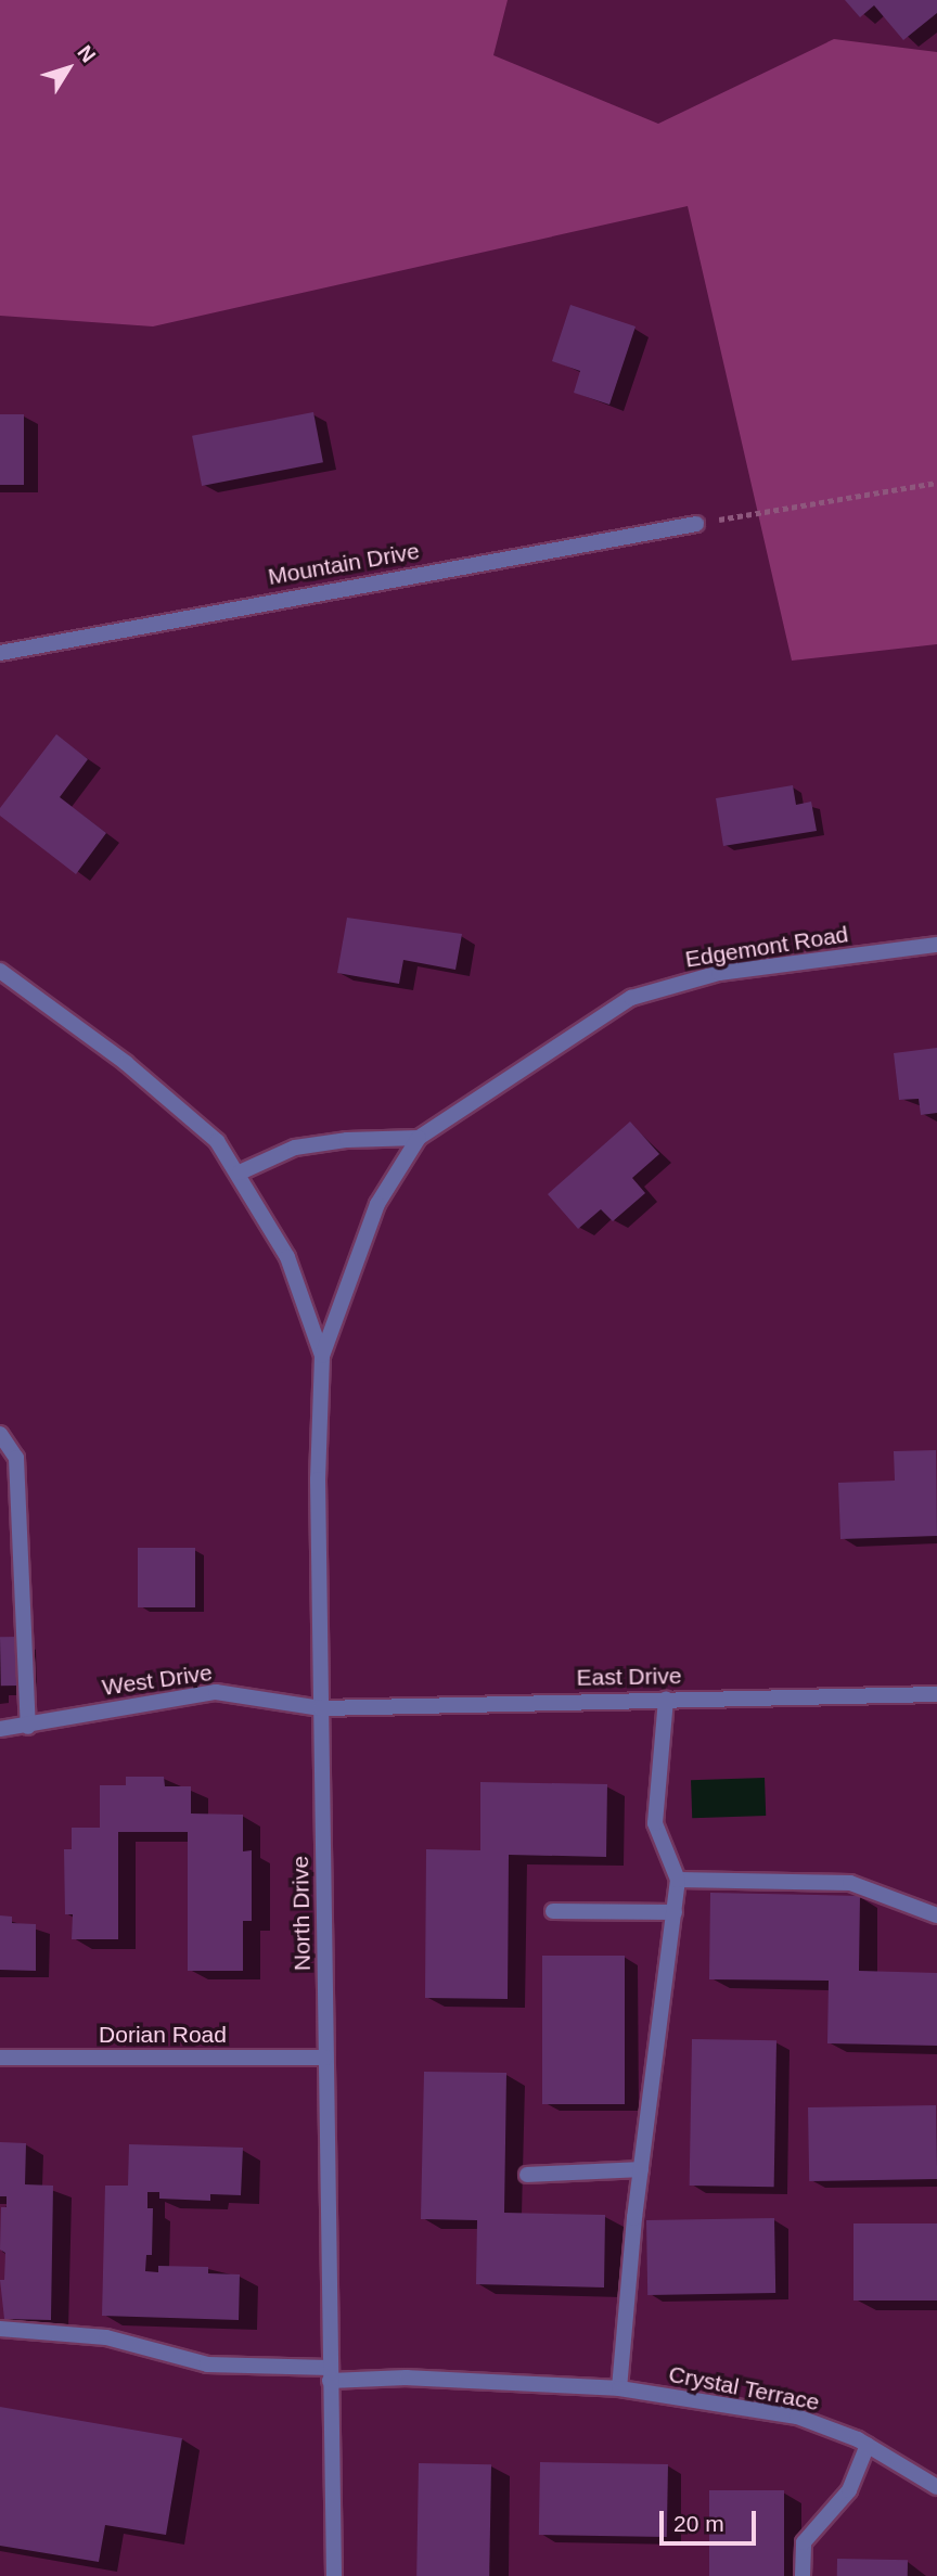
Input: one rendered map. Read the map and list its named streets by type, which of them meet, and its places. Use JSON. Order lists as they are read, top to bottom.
{
  "streets": {
    "street": [
      "Mountain Drive",
      "Edgemont Road",
      "East Drive",
      "West Drive",
      "North Drive",
      "Dorian Road",
      "Crystal Terrace"
    ]
  },
  "crossings": [
    ["Edgemont Road", "North Drive"],
    ["East Drive", "West Drive"],
    ["East Drive", "North Drive"],
    ["West Drive", "North Drive"],
    ["North Drive", "Dorian Road"],
    ["North Drive", "Crystal Terrace"]
  ],
  "scale_bar": "20 m",
  "north": "top right"
}
